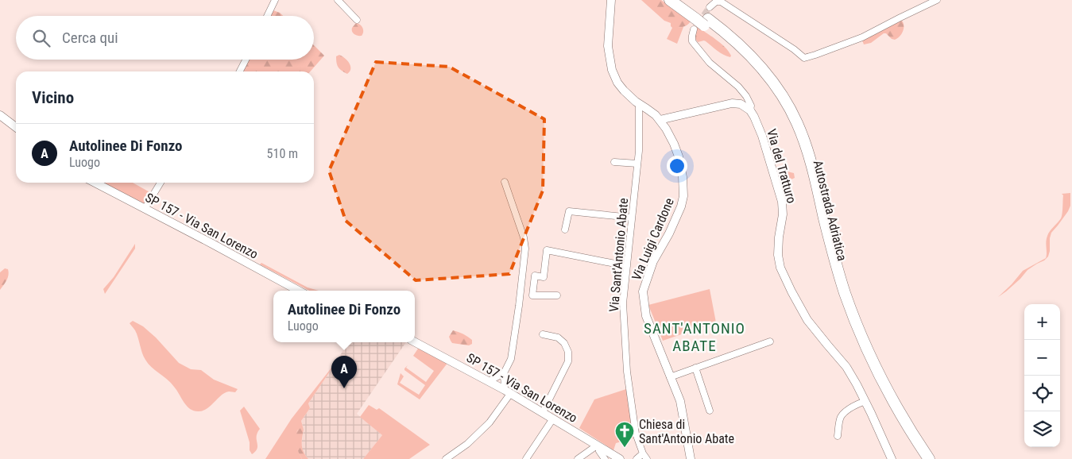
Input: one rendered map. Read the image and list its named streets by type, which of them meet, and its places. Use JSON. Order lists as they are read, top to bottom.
{
  "streets": {
    "highway": ["Autostrada Adriatica"],
    "main road": ["Via del Tratturo", "SP 157 - Via San Lorenzo", "Via Luigi Cardone"],
    "street": ["Via Sant'Antonio Abate"]
  },
  "crossings": [
    ["Via Luigi Cardone", "Via Sant'Antonio Abate"]
  ],
  "districts": ["SANT'ANTONIO ABATE"],
  "places": {
    "church": ["Chiesa di Sant'Antonio Abate"]
  },
  "page": {
    "search": "Cerca qui",
    "heading": "Vicino",
    "list": [
      {
        "mark": "A",
        "name": "Autolinee Di Fonzo",
        "note": "Luogo",
        "value": "510 m"
      }
    ],
    "popup": ["Autolinee Di Fonzo", "Luogo"],
    "map_buttons": ["+", "−"],
    "pins": "A"
  }
}
